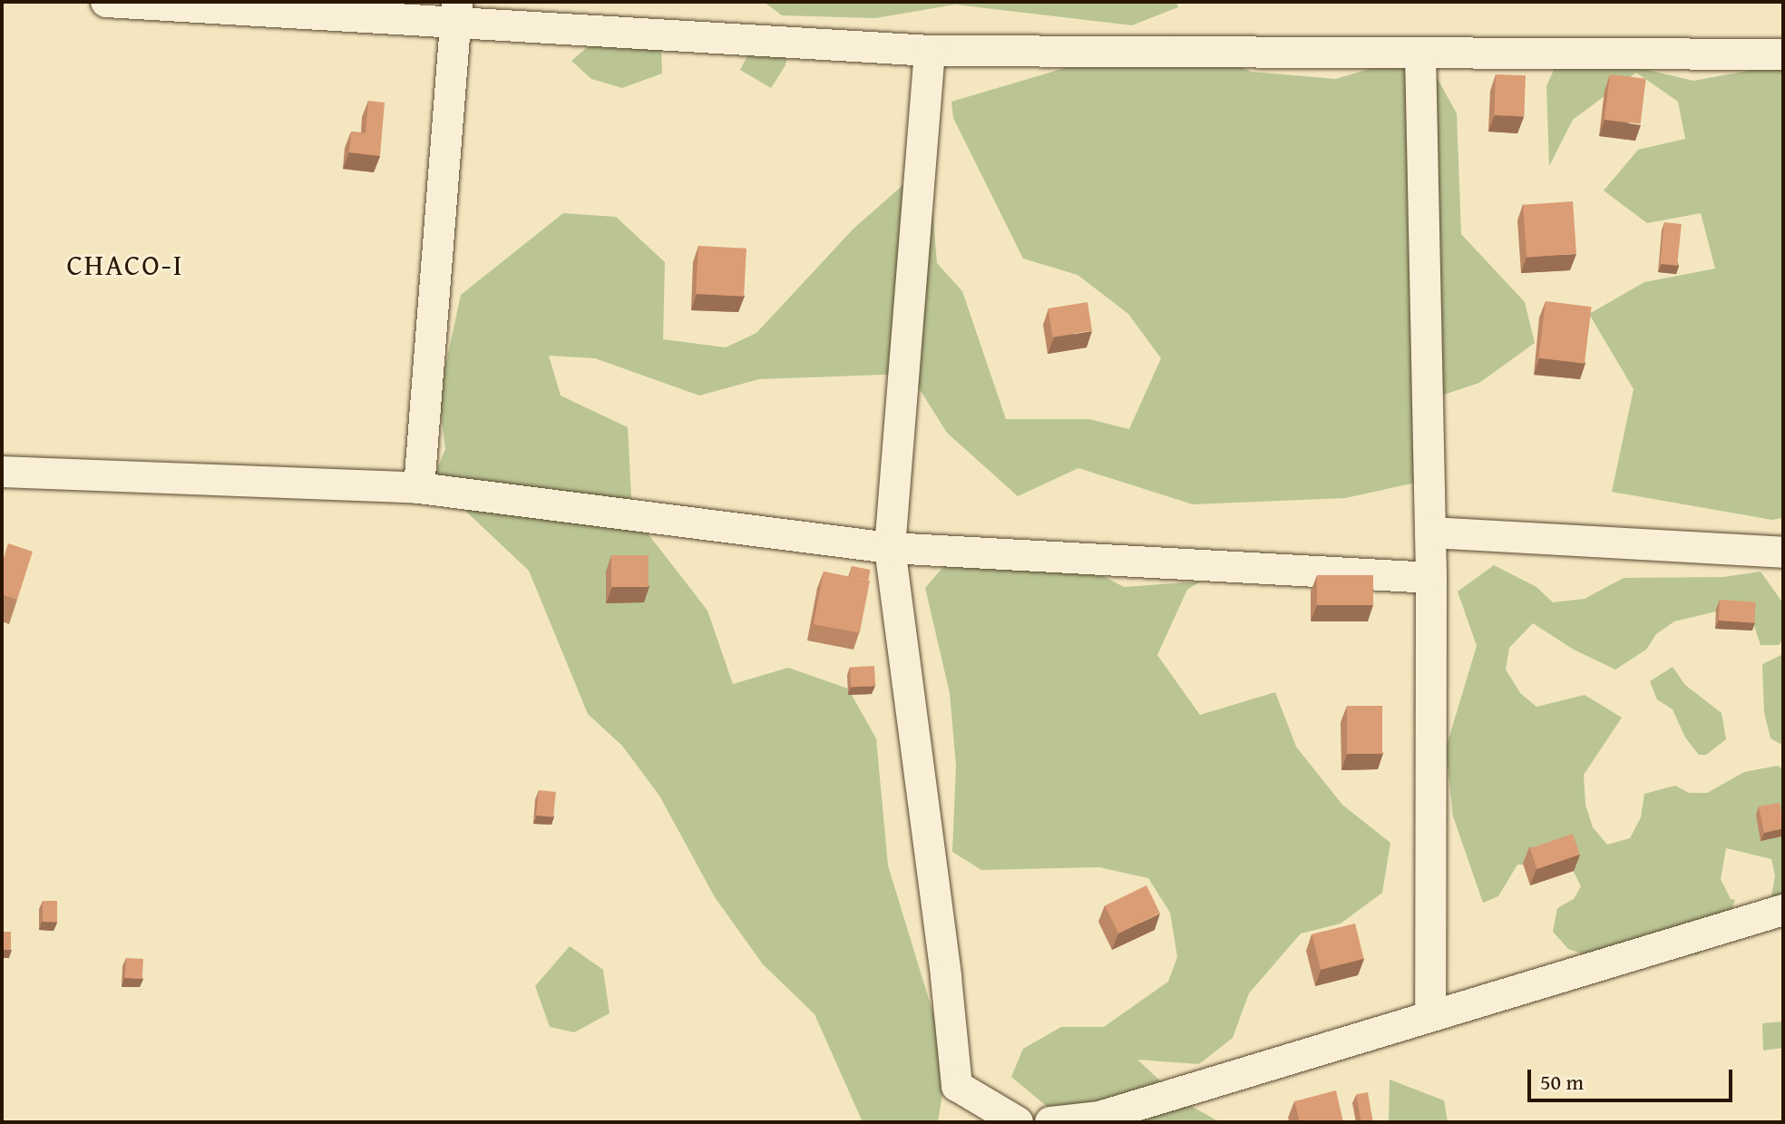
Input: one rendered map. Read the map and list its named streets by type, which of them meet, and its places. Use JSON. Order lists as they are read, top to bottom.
{
  "districts": ["CHACO-I"],
  "scale_bar": "50 m"
}
